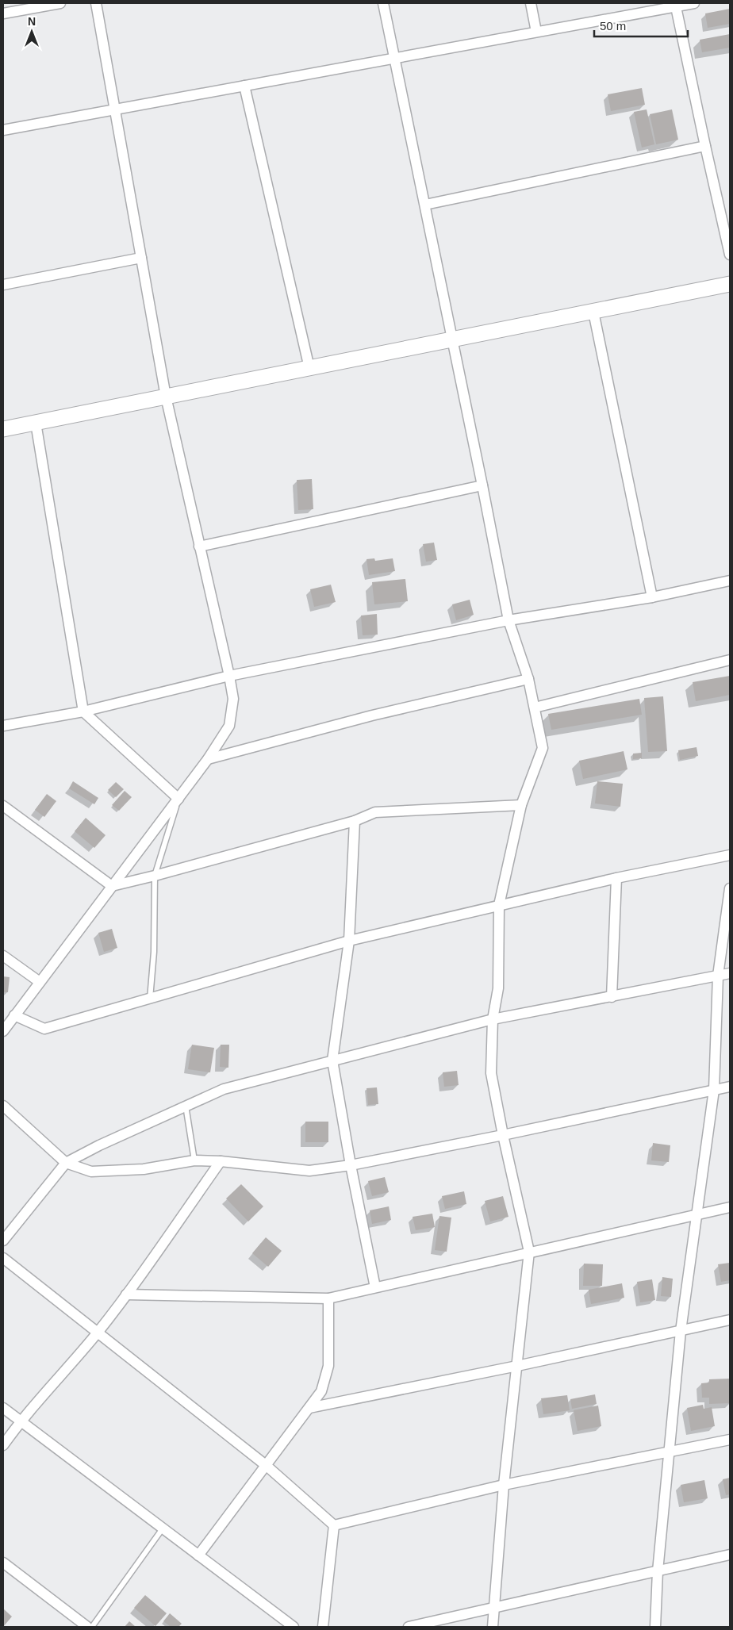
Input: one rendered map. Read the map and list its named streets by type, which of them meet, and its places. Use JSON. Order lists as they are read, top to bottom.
{
  "scale_bar": "50 m",
  "north": "top"
}
